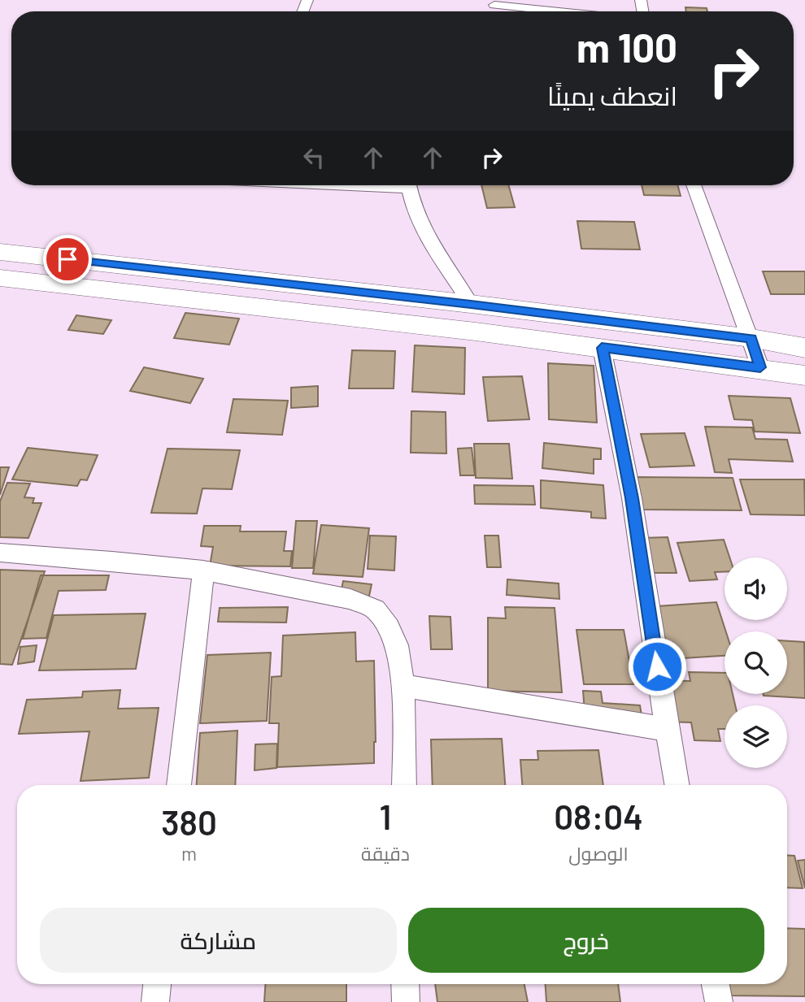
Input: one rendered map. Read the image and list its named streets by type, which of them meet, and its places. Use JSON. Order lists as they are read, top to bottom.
{
  "page": {
    "turn": ["100 m", "انعطف يمينًا"],
    "eta": [
      "08:04",
      "الوصول",
      "1",
      "دقيقة",
      "380",
      "m"
    ],
    "buttons": ["خروج", "مشاركة"]
  }
}
